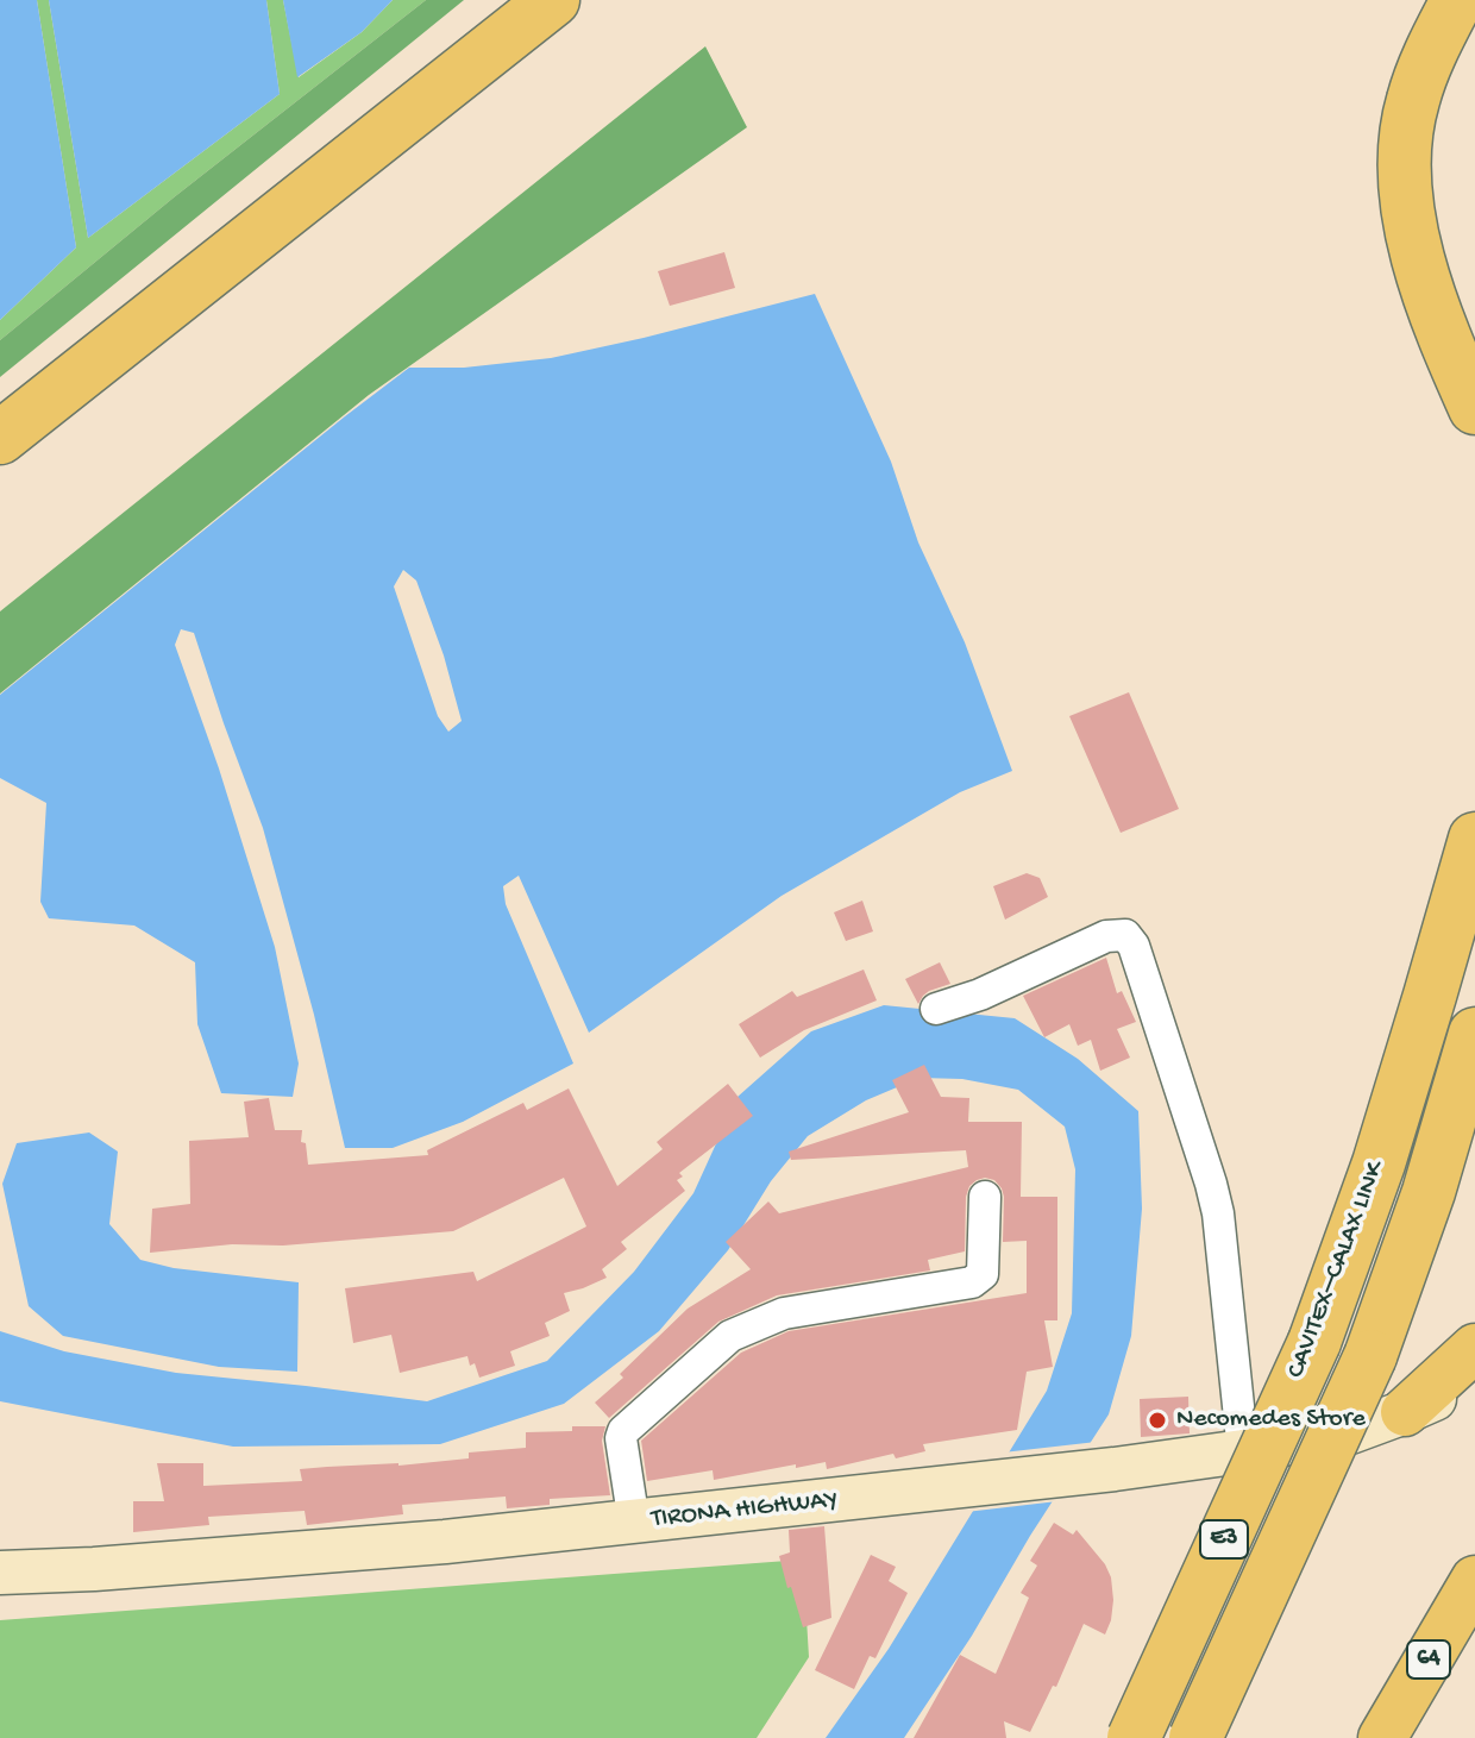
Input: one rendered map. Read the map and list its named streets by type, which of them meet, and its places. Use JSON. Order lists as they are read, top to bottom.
{
  "streets": {
    "highway": ["CAVITEX–CALAX LINK", "E3"],
    "main road": ["TIRONA HIGHWAY", "64"]
  },
  "places": ["Necomedes Store"]
}
